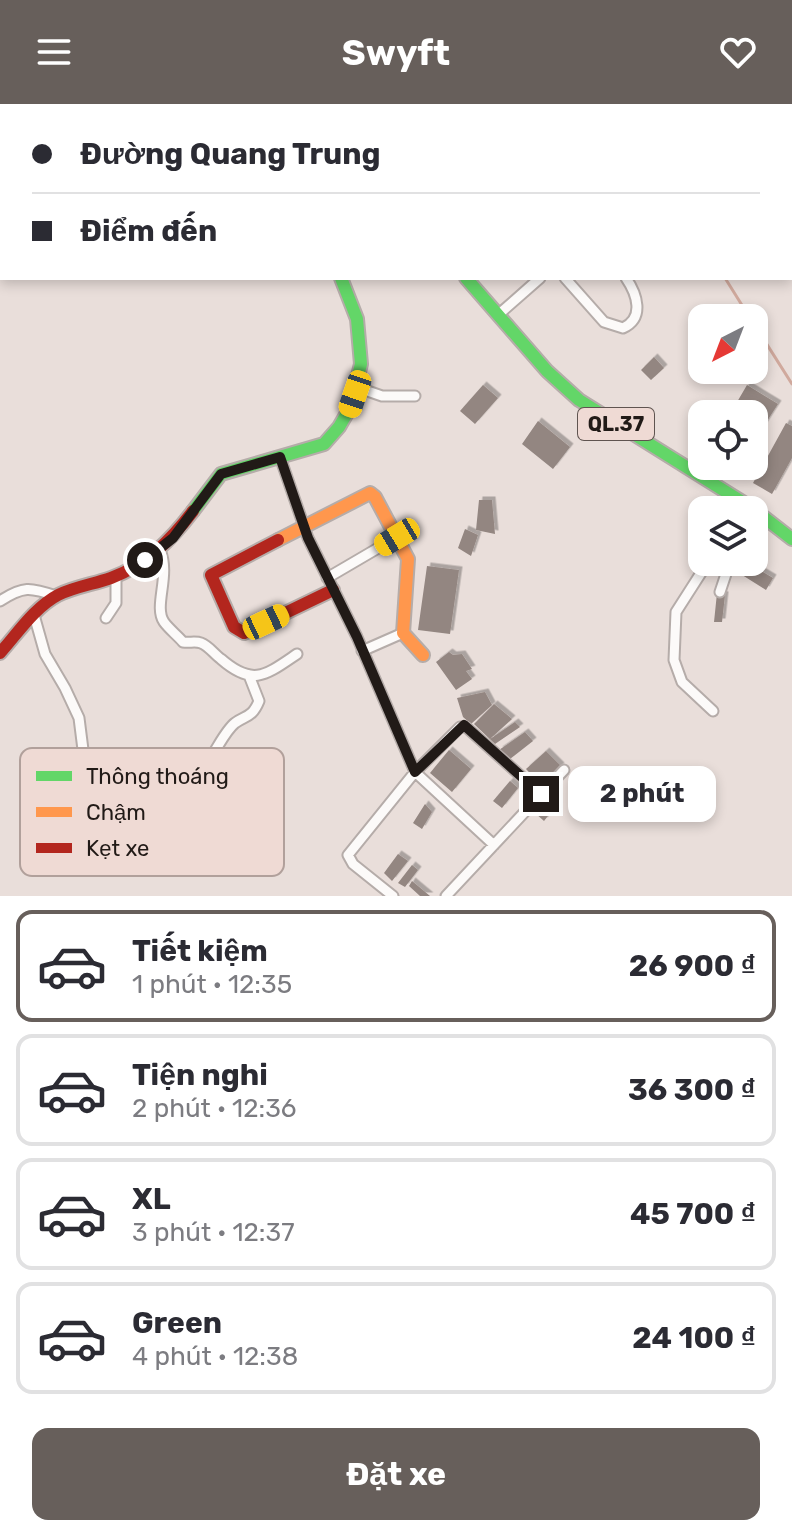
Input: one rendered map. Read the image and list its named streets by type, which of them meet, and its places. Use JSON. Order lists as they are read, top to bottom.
{
  "streets": {
    "street": ["QL.37"]
  },
  "legend": ["Thông thoáng", "Chậm", "Kẹt xe"],
  "north": "bottom left",
  "page": {
    "header": "Swyft",
    "banner": ["Đường Quang Trung", "Điểm đến"],
    "bubble": "2 phút",
    "list": [
      {
        "name": "Tiết kiệm",
        "note": "1 phút · 12:35",
        "value": "26 900 ₫"
      },
      {
        "name": "Tiện nghi",
        "note": "2 phút · 12:36",
        "value": "36 300 ₫"
      },
      {
        "name": "XL",
        "note": "3 phút · 12:37",
        "value": "45 700 ₫"
      },
      {
        "name": "Green",
        "note": "4 phút · 12:38",
        "value": "24 100 ₫"
      }
    ],
    "buttons": "Đặt xe"
  }
}
